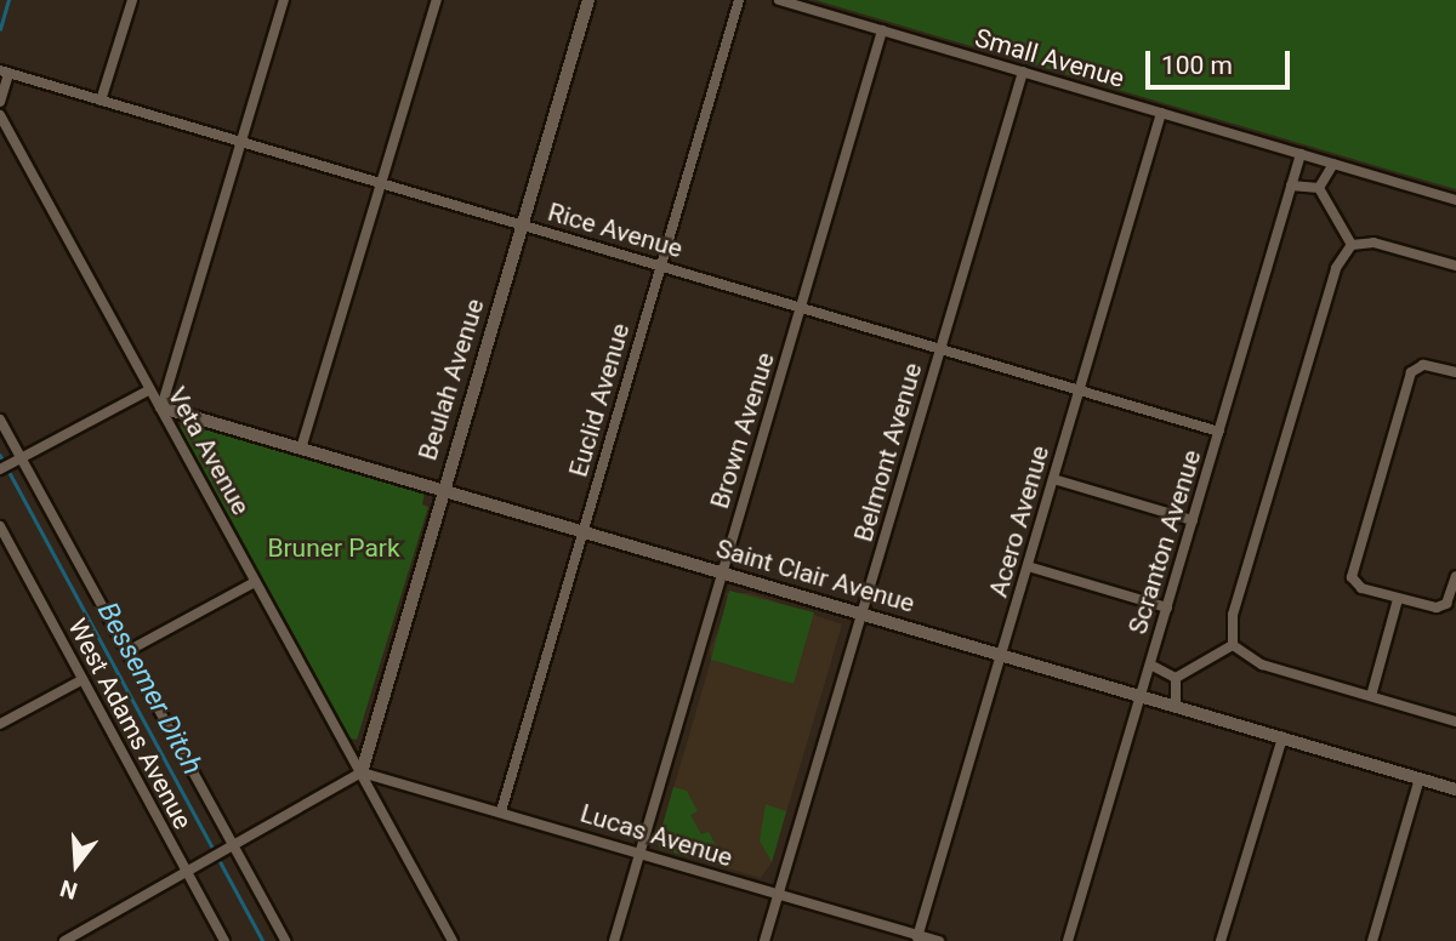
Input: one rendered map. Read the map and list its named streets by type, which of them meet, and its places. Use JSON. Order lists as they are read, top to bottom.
{
  "streets": {
    "street": [
      "Small Avenue",
      "Rice Avenue",
      "Beulah Avenue",
      "Euclid Avenue",
      "Brown Avenue",
      "Veta Avenue",
      "Belmont Avenue",
      "Acero Avenue",
      "Scranton Avenue",
      "Saint Clair Avenue",
      "West Adams Avenue",
      "Lucas Avenue"
    ]
  },
  "crossings": [
    ["Small Avenue", "Brown Avenue"],
    ["Small Avenue", "Belmont Avenue"],
    ["Small Avenue", "Acero Avenue"],
    ["Small Avenue", "Scranton Avenue"],
    ["Rice Avenue", "Beulah Avenue"],
    ["Rice Avenue", "Euclid Avenue"],
    ["Rice Avenue", "Brown Avenue"],
    ["Rice Avenue", "Belmont Avenue"],
    ["Rice Avenue", "Acero Avenue"],
    ["Rice Avenue", "Scranton Avenue"],
    ["Beulah Avenue", "Veta Avenue"],
    ["Beulah Avenue", "Saint Clair Avenue"],
    ["Beulah Avenue", "Lucas Avenue"],
    ["Euclid Avenue", "Saint Clair Avenue"],
    ["Euclid Avenue", "Lucas Avenue"],
    ["Brown Avenue", "Saint Clair Avenue"],
    ["Brown Avenue", "Lucas Avenue"],
    ["Veta Avenue", "Saint Clair Avenue"],
    ["Veta Avenue", "Lucas Avenue"],
    ["Belmont Avenue", "Saint Clair Avenue"],
    ["Belmont Avenue", "Lucas Avenue"],
    ["Acero Avenue", "Saint Clair Avenue"],
    ["Acero Avenue", "Lucas Avenue"],
    ["Scranton Avenue", "Saint Clair Avenue"]
  ],
  "water": ["Bessemer Ditch"],
  "parks": ["Bruner Park"],
  "scale_bar": "100 m",
  "north": "bottom"
}
